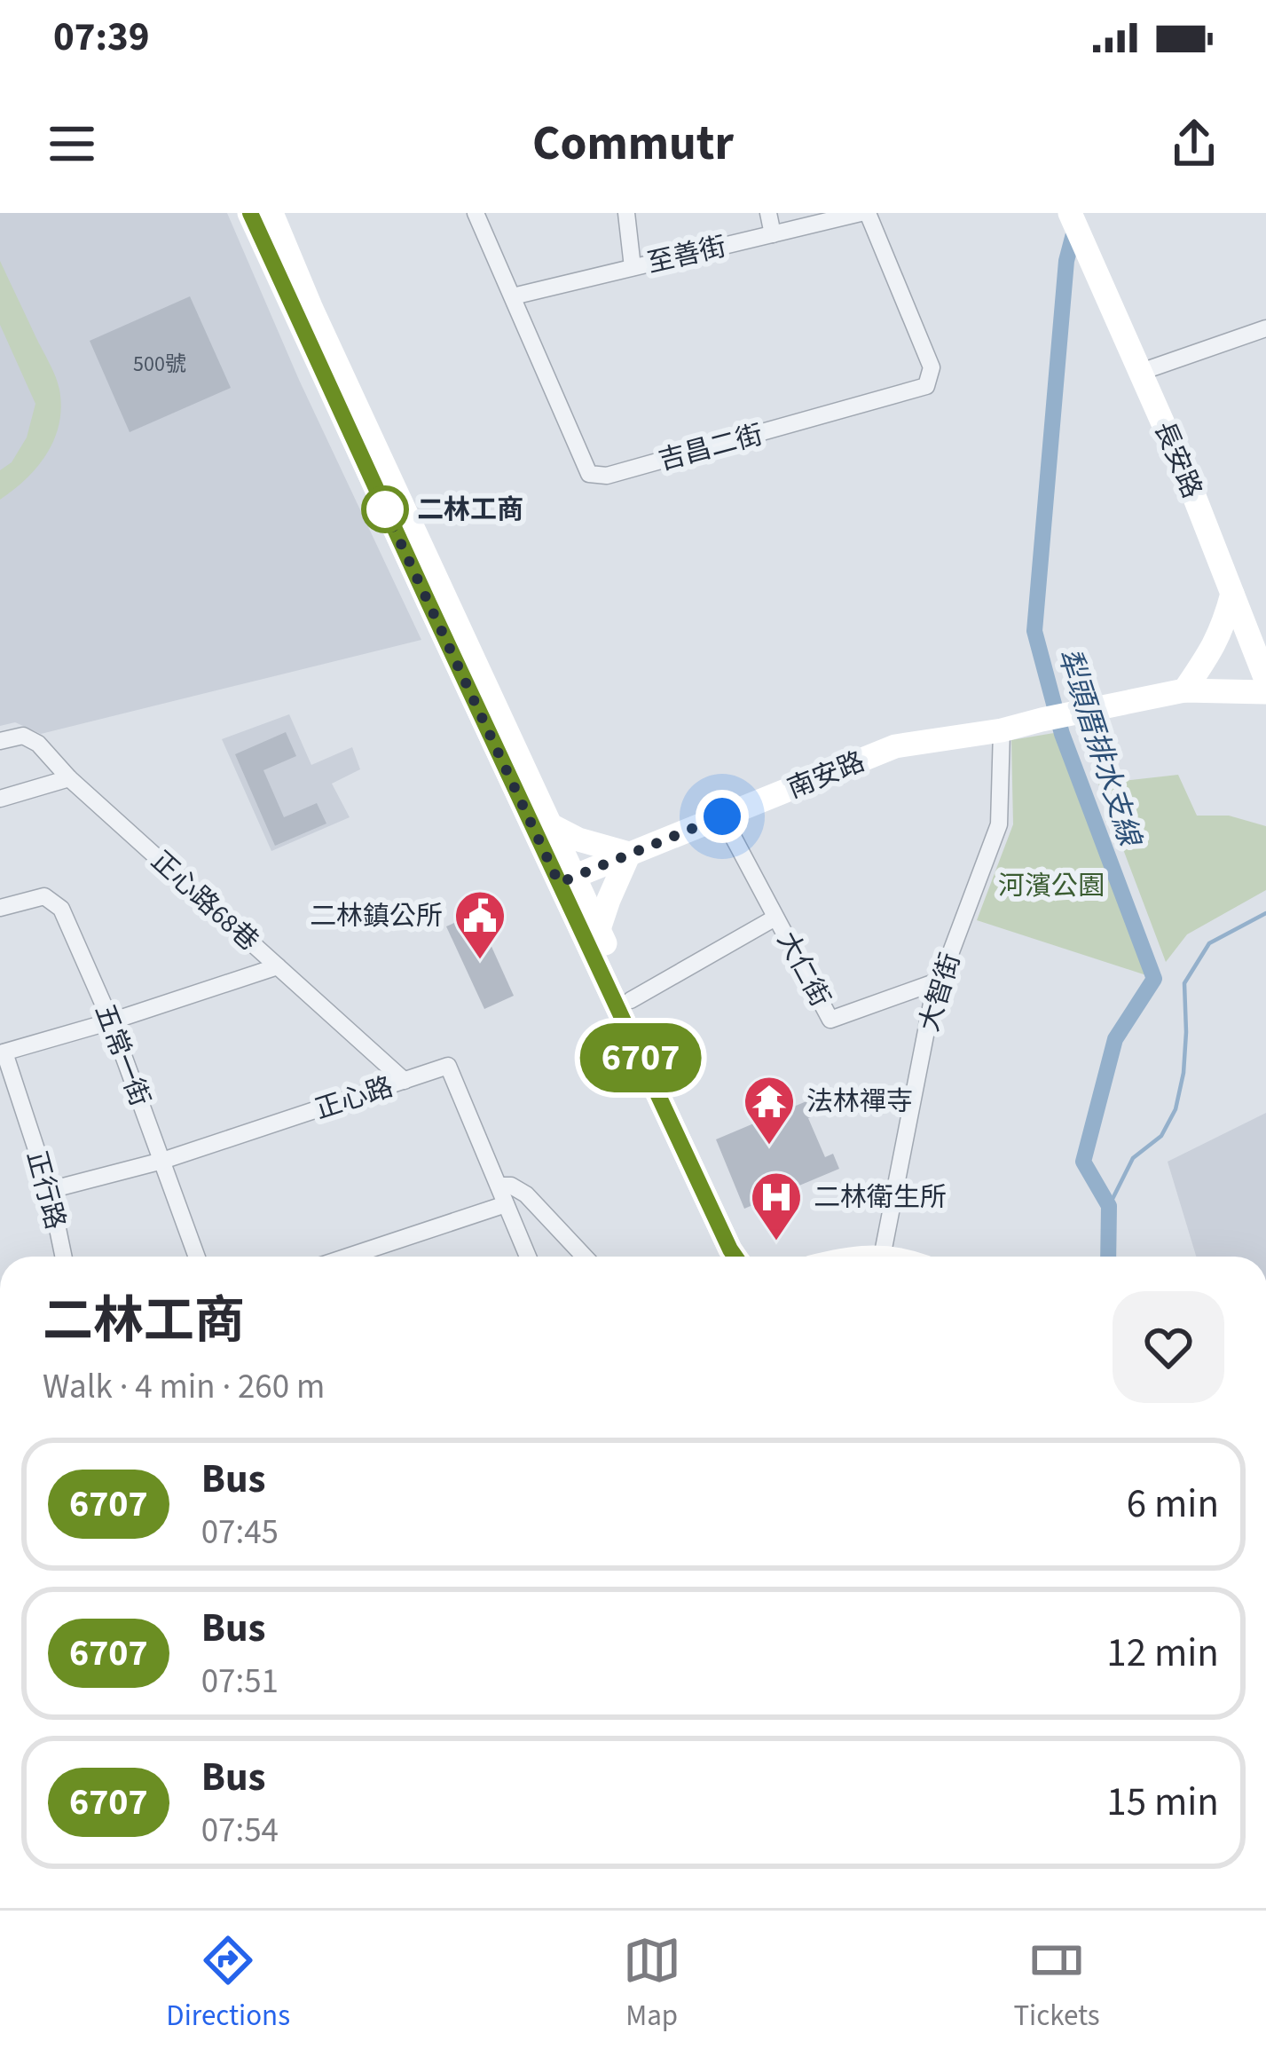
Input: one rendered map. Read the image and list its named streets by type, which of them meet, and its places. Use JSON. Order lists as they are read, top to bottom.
{
  "streets": {
    "main road": ["長安路", "南安路"],
    "street": [
      "至善街",
      "吉昌二街",
      "正心路68巷",
      "大仁街",
      "大智街",
      "五常一街",
      "正心路",
      "正行路"
    ]
  },
  "crossings": [
    ["至善街", "吉昌二街"],
    ["南安路", "大仁街"],
    ["南安路", "大智街"],
    ["正心路68巷", "正心路"],
    ["大仁街", "大智街"],
    ["五常一街", "正心路"],
    ["正心路", "正行路"]
  ],
  "water": ["犁頭厝排水支線"],
  "parks": ["河濱公園"],
  "places": {
    "other": ["二林工商"],
    "public building": ["二林鎮公所"],
    "temple": ["法林禪寺"],
    "hospital": ["二林衛生所"]
  },
  "lines": ["bus line 6707"],
  "house_numbers": ["500號"],
  "page": {
    "status": "07:39",
    "header": "Commutr",
    "on_map": "6707",
    "heading": ["二林工商", "Walk · 4 min · 260 m"],
    "list": [
      {
        "mark": "6707",
        "name": "Bus",
        "note": "07:45",
        "value": "6 min"
      },
      {
        "mark": "6707",
        "name": "Bus",
        "note": "07:51",
        "value": "12 min"
      },
      {
        "mark": "6707",
        "name": "Bus",
        "note": "07:54",
        "value": "15 min"
      }
    ],
    "tabs": ["Directions", "Map", "Tickets"]
  }
}
